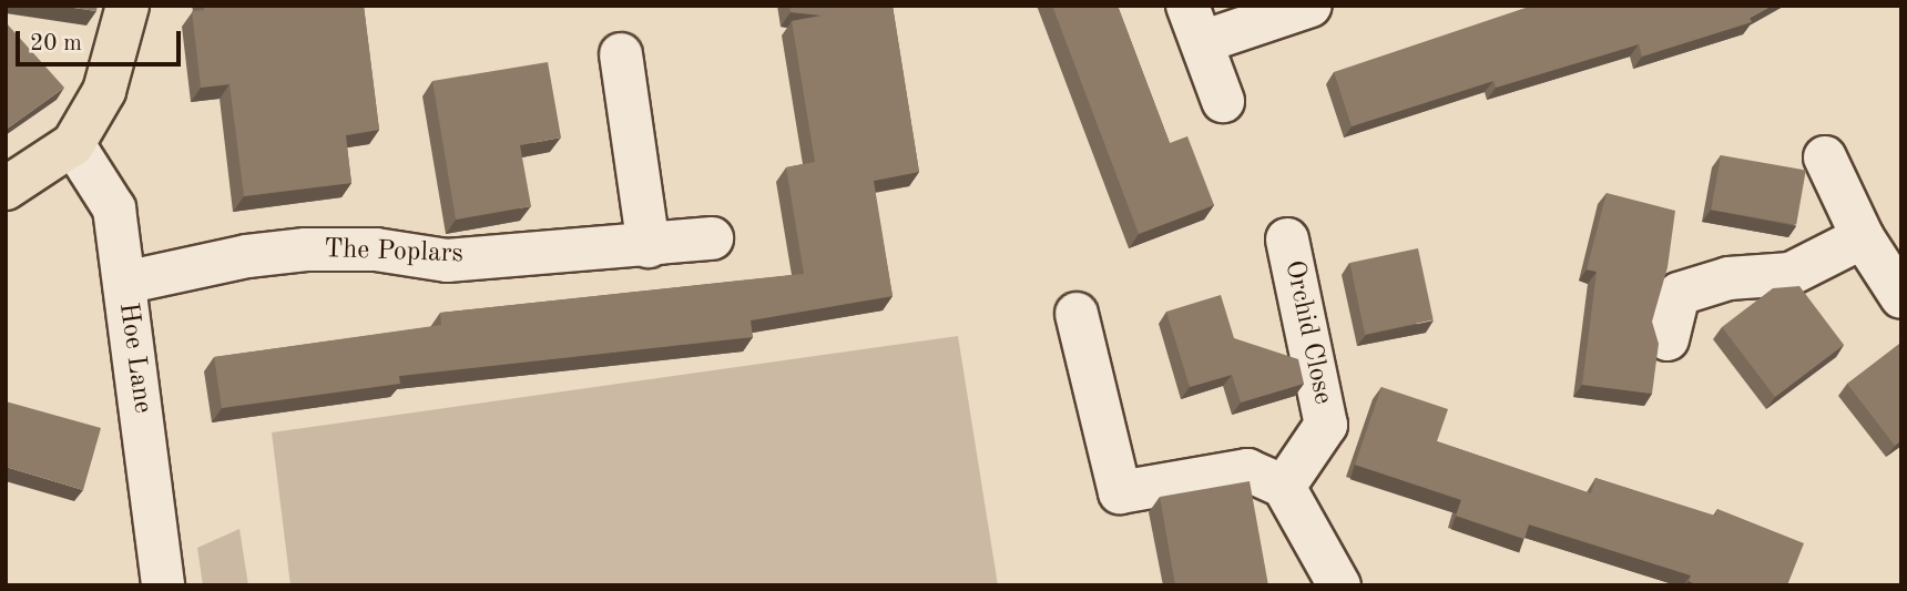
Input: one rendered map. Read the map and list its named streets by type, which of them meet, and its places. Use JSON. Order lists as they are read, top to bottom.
{
  "streets": {
    "street": ["The Poplars", "Orchid Close", "Hoe Lane"]
  },
  "crossings": [
    ["The Poplars", "Hoe Lane"]
  ],
  "scale_bar": "20 m"
}
